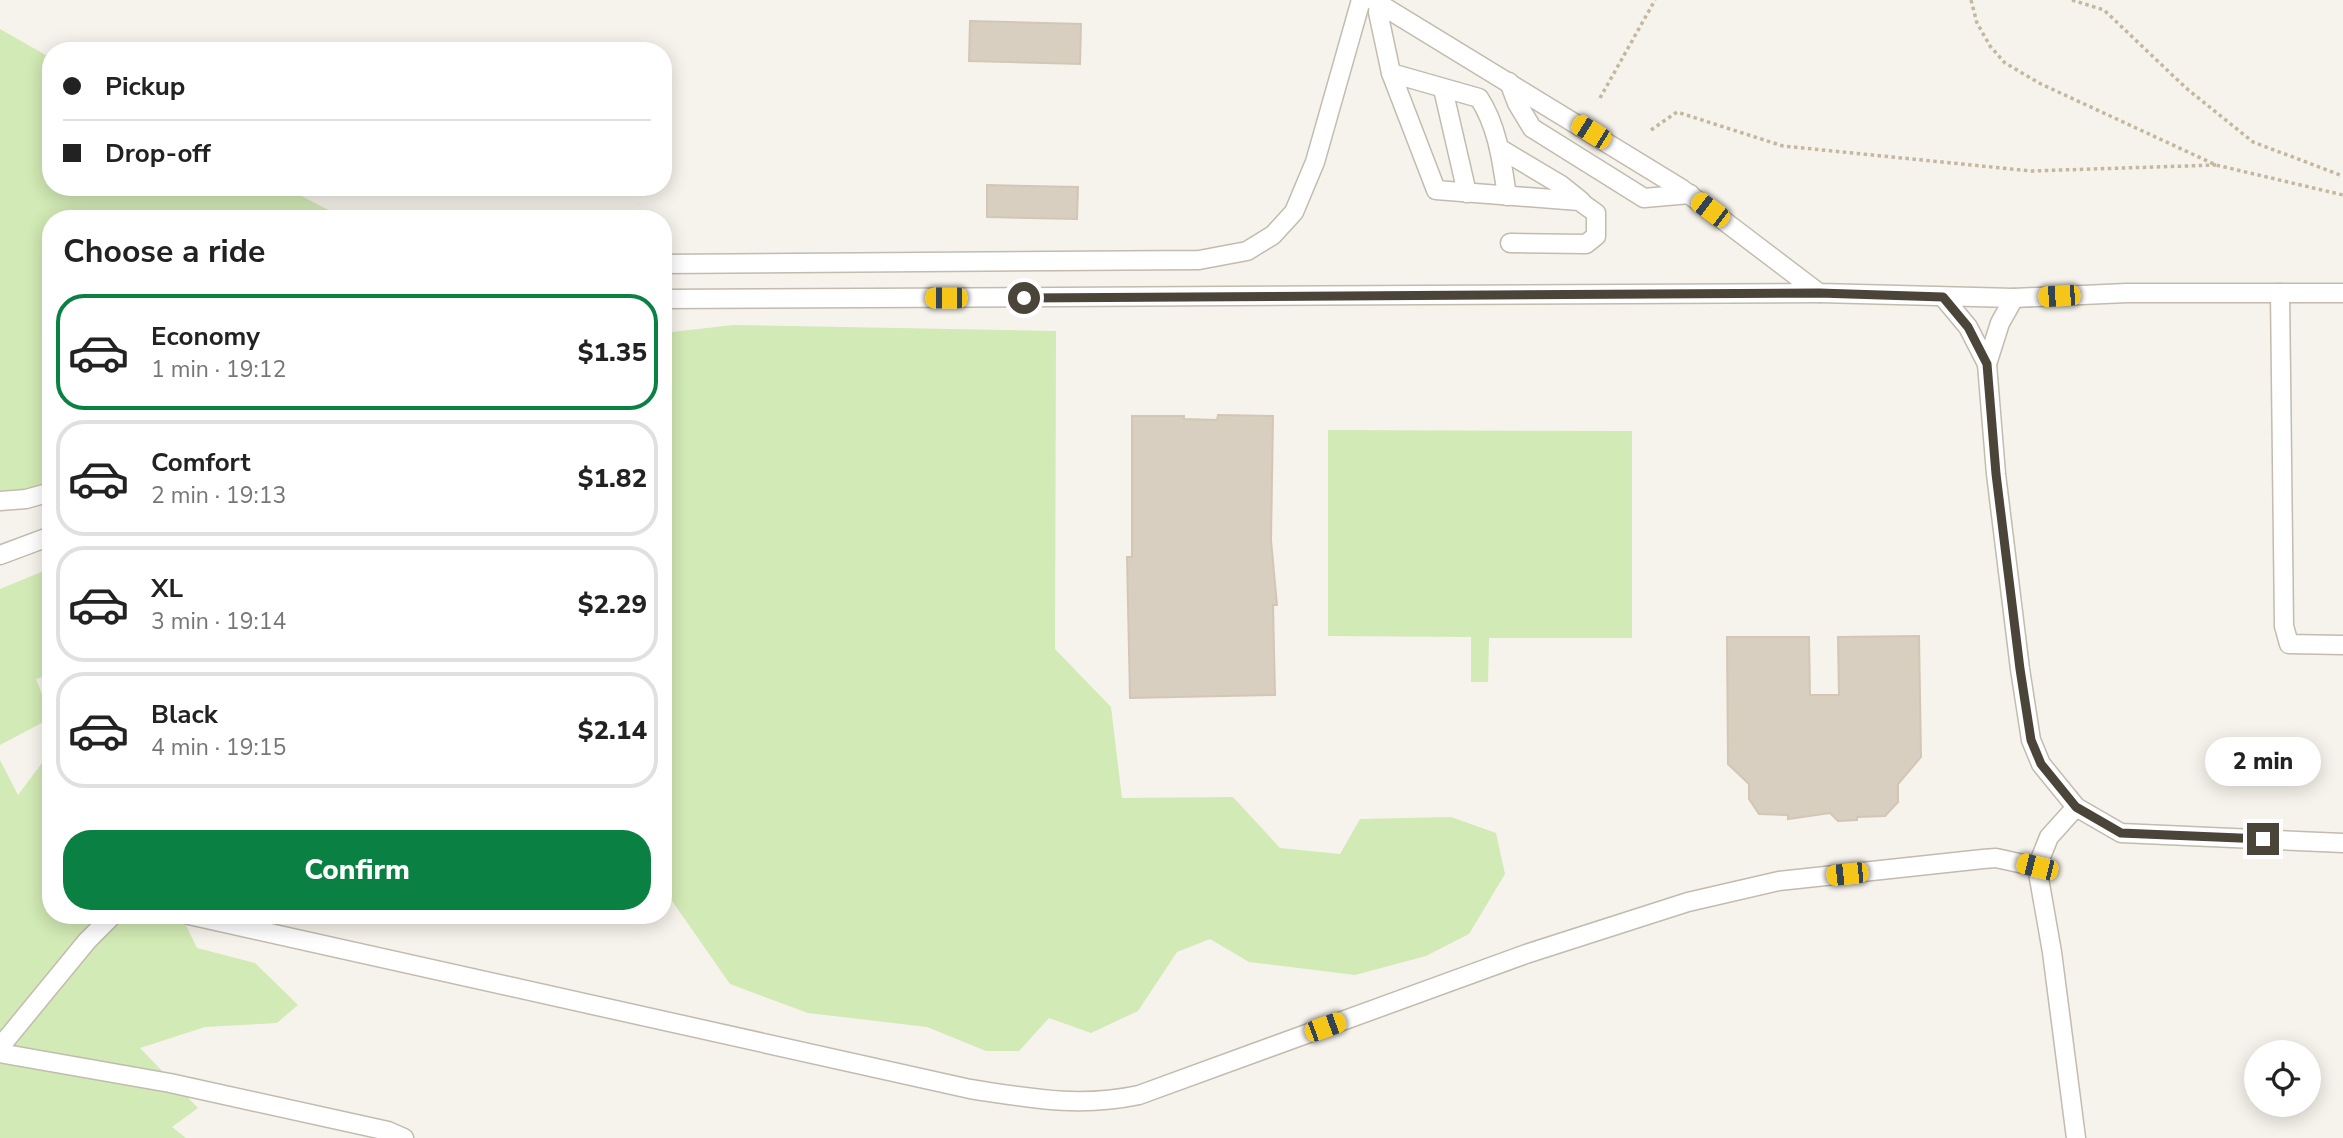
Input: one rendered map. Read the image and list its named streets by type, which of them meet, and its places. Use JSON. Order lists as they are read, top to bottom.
{
  "page": {
    "banner": ["Pickup", "Drop-off"],
    "heading": "Choose a ride",
    "list": [
      {
        "name": "Economy",
        "note": "1 min · 19:12",
        "value": "$1.35"
      },
      {
        "name": "Comfort",
        "note": "2 min · 19:13",
        "value": "$1.82"
      },
      {
        "name": "XL",
        "note": "3 min · 19:14",
        "value": "$2.29"
      },
      {
        "name": "Black",
        "note": "4 min · 19:15",
        "value": "$2.14"
      }
    ],
    "bubble": "2 min",
    "buttons": "Confirm"
  }
}
